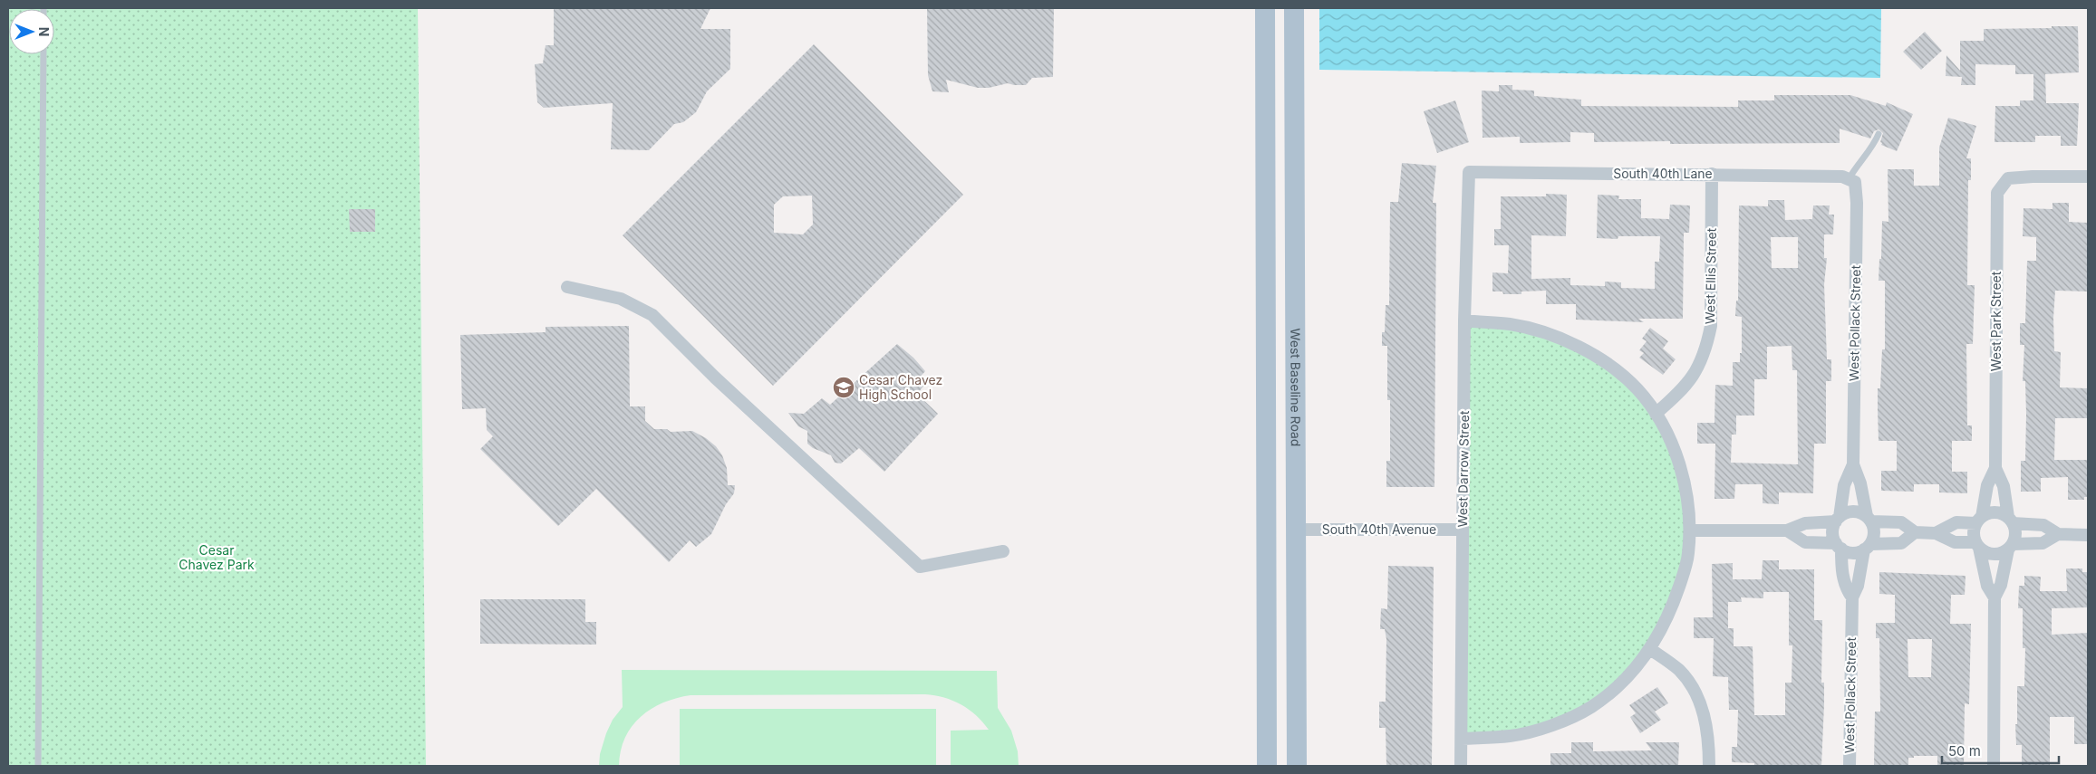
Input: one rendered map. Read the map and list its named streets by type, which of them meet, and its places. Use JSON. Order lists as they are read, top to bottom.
{
  "streets": {
    "main road": ["West Baseline Road"],
    "street": [
      "South 40th Lane",
      "West Ellis Street",
      "West Park Street",
      "West Pollack Street",
      "West Darrow Street",
      "South 40th Avenue"
    ]
  },
  "crossings": [
    ["South 40th Lane", "West Ellis Street"],
    ["South 40th Lane", "West Pollack Street"],
    ["South 40th Lane", "West Darrow Street"],
    ["West Baseline Road", "South 40th Avenue"],
    ["West Darrow Street", "South 40th Avenue"]
  ],
  "parks": ["Cesar Chavez Park"],
  "places": {
    "school or university": ["Cesar Chavez High School"]
  },
  "scale_bar": "50 m",
  "north": "right"
}
